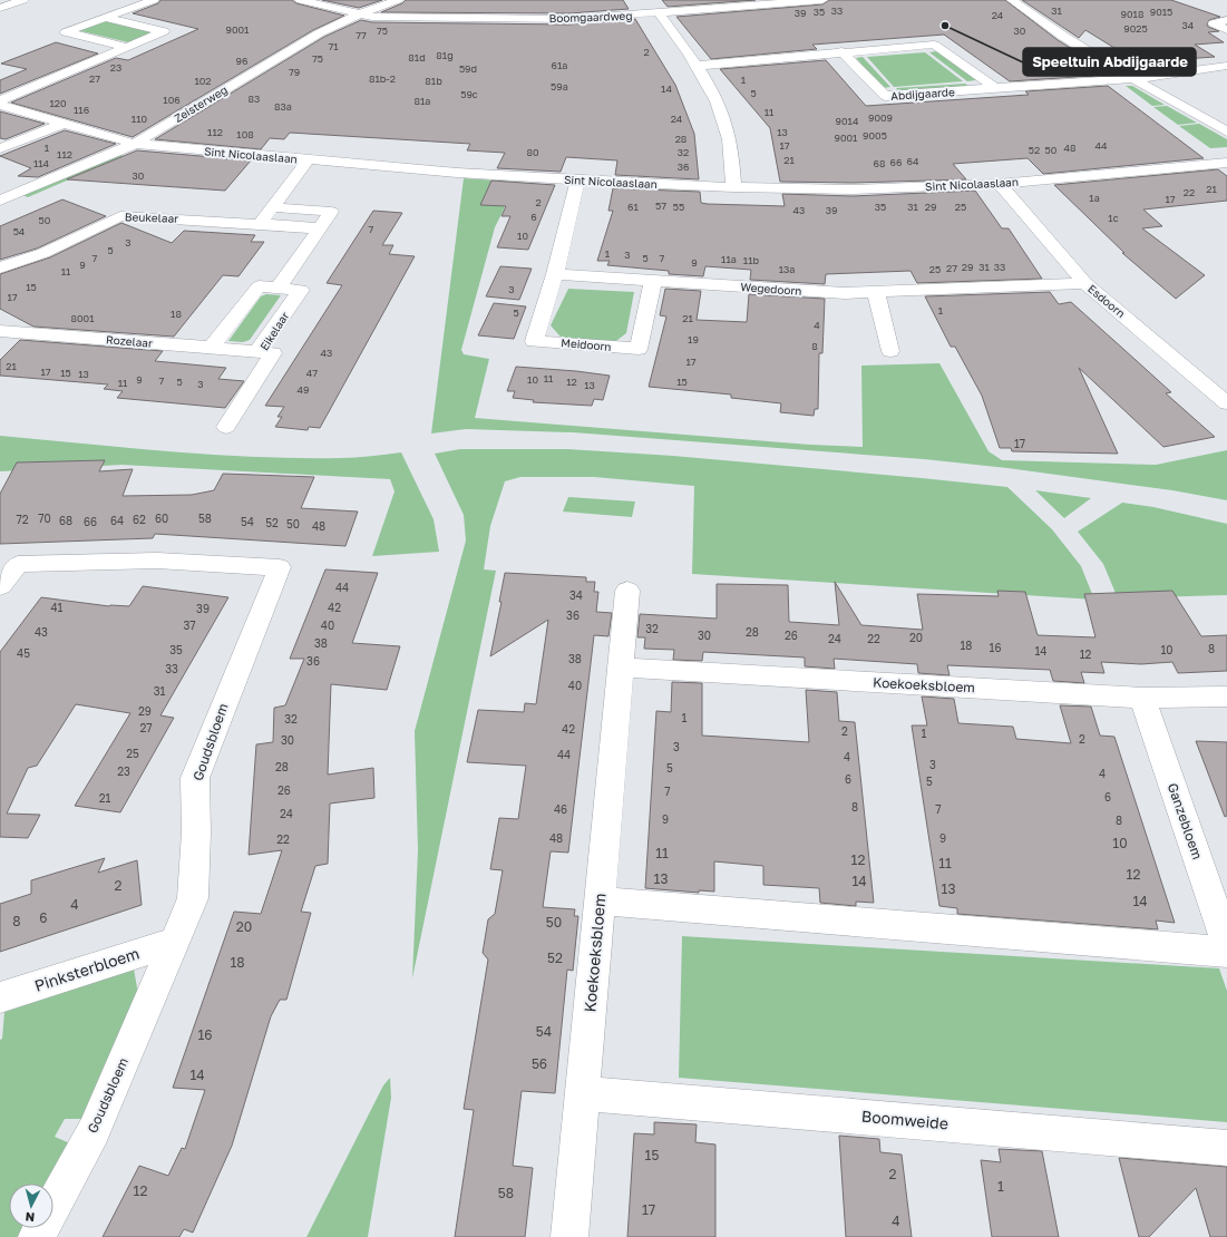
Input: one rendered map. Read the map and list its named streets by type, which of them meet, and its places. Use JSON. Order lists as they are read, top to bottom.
{
  "streets": {
    "street": [
      "Boomgaardweg",
      "Abdijgaarde",
      "Zeisterweg",
      "Sint Nicolaaslaan",
      "Beukelaar",
      "Wegedoorn",
      "Esdoorn",
      "Eikelaar",
      "Rozelaar",
      "Meidoorn",
      "Koekoeksbloem",
      "Goudsbloem",
      "Ganzebloem",
      "Pinksterbloem",
      "Boomweide"
    ]
  },
  "crossings": [
    ["Boomgaardweg", "Zeisterweg"],
    ["Zeisterweg", "Sint Nicolaaslaan"],
    ["Sint Nicolaaslaan", "Esdoorn"],
    ["Wegedoorn", "Esdoorn"],
    ["Wegedoorn", "Meidoorn"],
    ["Eikelaar", "Rozelaar"],
    ["Koekoeksbloem", "Ganzebloem"],
    ["Koekoeksbloem", "Boomweide"],
    ["Goudsbloem", "Pinksterbloem"]
  ],
  "places": ["Speeltuin Abdijgaarde"],
  "house_numbers": [
    "33",
    "31",
    "35",
    "9015",
    "39",
    "9018",
    "24",
    "34",
    "9025",
    "9001",
    "75",
    "30",
    "77",
    "71",
    "2",
    "81g",
    "81d",
    "75",
    "96",
    "61a",
    "23",
    "59d",
    "79",
    "27",
    "81b-2",
    "1",
    "102",
    "81b",
    "59a",
    "14",
    "5",
    "59c",
    "83",
    "106",
    "81a",
    "120",
    "83a",
    "116",
    "11",
    "9009",
    "110",
    "24",
    "9014",
    "112",
    "13",
    "108",
    "9005",
    "9001",
    "28",
    "17",
    "44",
    "1",
    "48",
    "52",
    "50",
    "80",
    "32",
    "112",
    "21",
    "64",
    "66",
    "114",
    "68",
    "36",
    "30",
    "21",
    "22",
    "1a",
    "17",
    "2",
    "57",
    "61",
    "55",
    "35",
    "31",
    "29",
    "25",
    "43",
    "39",
    "6",
    "1c",
    "50",
    "7",
    "54",
    "10",
    "3",
    "5",
    "1",
    "3",
    "7",
    "5",
    "7",
    "11a",
    "11b",
    "9",
    "9",
    "29",
    "31",
    "33",
    "27",
    "13a",
    "25",
    "11",
    "15",
    "3",
    "17",
    "1",
    "5",
    "18",
    "8001",
    "21",
    "4",
    "19",
    "8",
    "43",
    "17",
    "21",
    "17",
    "15",
    "47",
    "13",
    "11",
    "9",
    "10",
    "7",
    "5",
    "12",
    "15",
    "11",
    "3",
    "13",
    "49",
    "17",
    "70",
    "60",
    "58",
    "72",
    "62",
    "68",
    "64",
    "66",
    "54",
    "52",
    "50",
    "48",
    "44",
    "34",
    "41",
    "42",
    "39",
    "36",
    "37",
    "40",
    "32",
    "43",
    "28",
    "30",
    "26",
    "20",
    "24",
    "22",
    "38",
    "18",
    "16",
    "8",
    "35",
    "10",
    "14",
    "45",
    "12",
    "38",
    "36",
    "33",
    "40",
    "31",
    "29",
    "1",
    "32",
    "27",
    "42",
    "2",
    "1",
    "2",
    "30",
    "3",
    "25",
    "44",
    "4",
    "3",
    "28",
    "5",
    "23",
    "4",
    "6",
    "5",
    "26",
    "7",
    "6",
    "21",
    "8",
    "46",
    "7",
    "24",
    "9",
    "8",
    "48",
    "9",
    "22",
    "10",
    "11",
    "12",
    "11",
    "12",
    "13",
    "14",
    "2",
    "13",
    "14",
    "4",
    "6",
    "8",
    "50",
    "20",
    "52",
    "18",
    "54",
    "16",
    "56",
    "14",
    "15",
    "2",
    "1",
    "12",
    "58",
    "17",
    "4"
  ],
  "north": "bottom"
}
